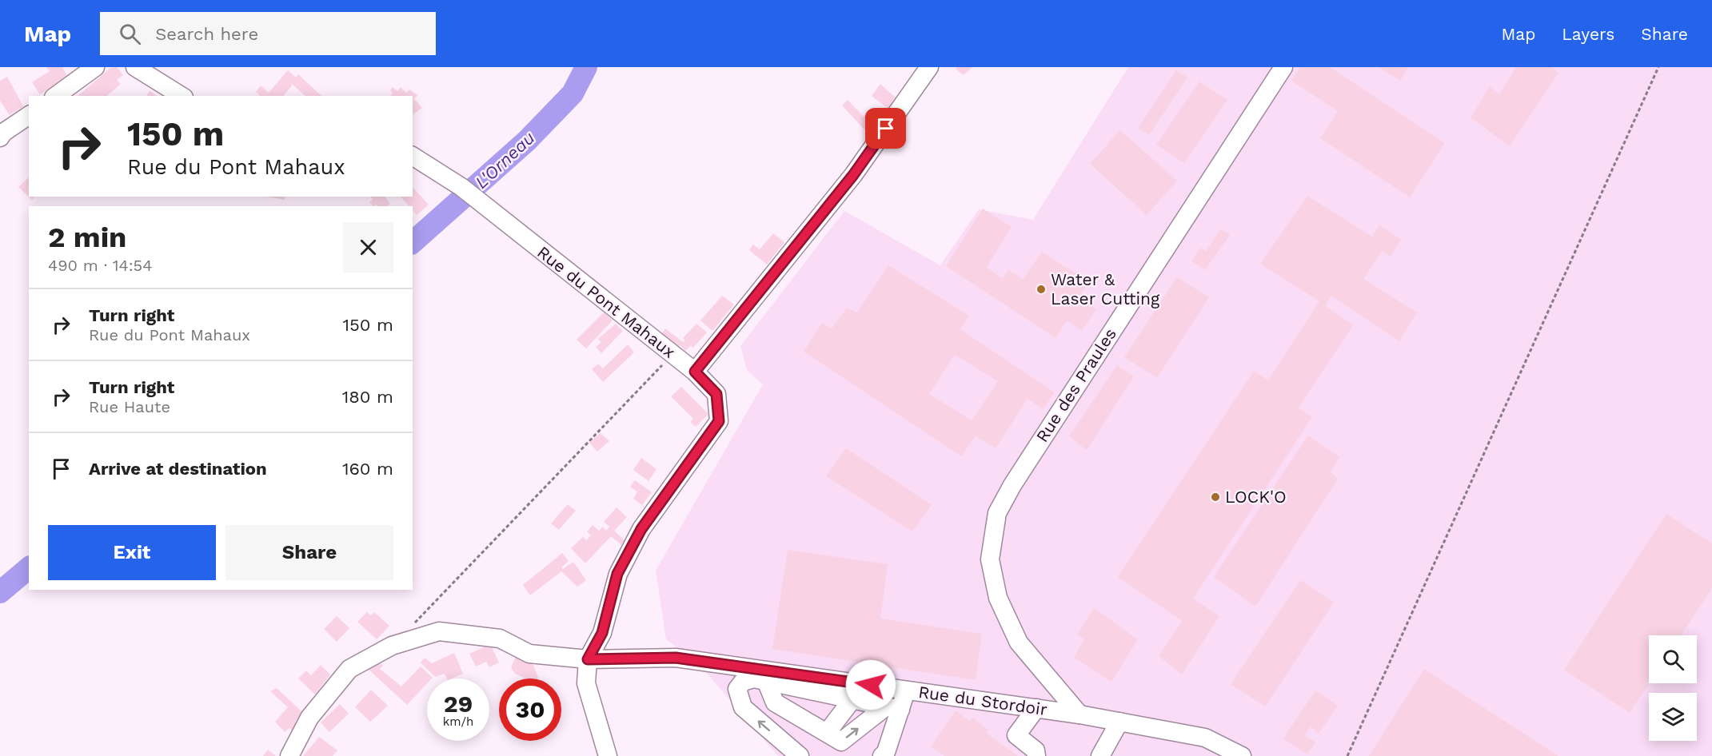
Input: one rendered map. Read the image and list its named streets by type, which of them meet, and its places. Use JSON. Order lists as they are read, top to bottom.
{
  "streets": {
    "street": ["Rue du Pont Mahaux", "Rue des Praules", "Rue du Stordoir"]
  },
  "crossings": [
    ["Rue du Pont Mahaux", "Rue du Stordoir"],
    ["Rue des Praules", "Rue du Stordoir"]
  ],
  "water": ["L'Orneau"],
  "places": ["Water & Laser Cutting", "LOCK'O"],
  "page": {
    "header": "Map",
    "search": "Search here",
    "nav": ["Map", "Layers", "Share"],
    "turn": ["150 m", "Rue du Pont Mahaux"],
    "heading": ["2 min", "490 m · 14:54"],
    "list": [
      {
        "name": "Turn right",
        "note": "Rue du Pont Mahaux",
        "value": "150 m"
      },
      {
        "name": "Turn right",
        "note": "Rue Haute",
        "value": "180 m"
      },
      {
        "name": "Arrive at destination",
        "value": "160 m"
      }
    ],
    "buttons": ["Exit", "Share"],
    "speed": "29 km/h",
    "limit": "30"
  }
}
